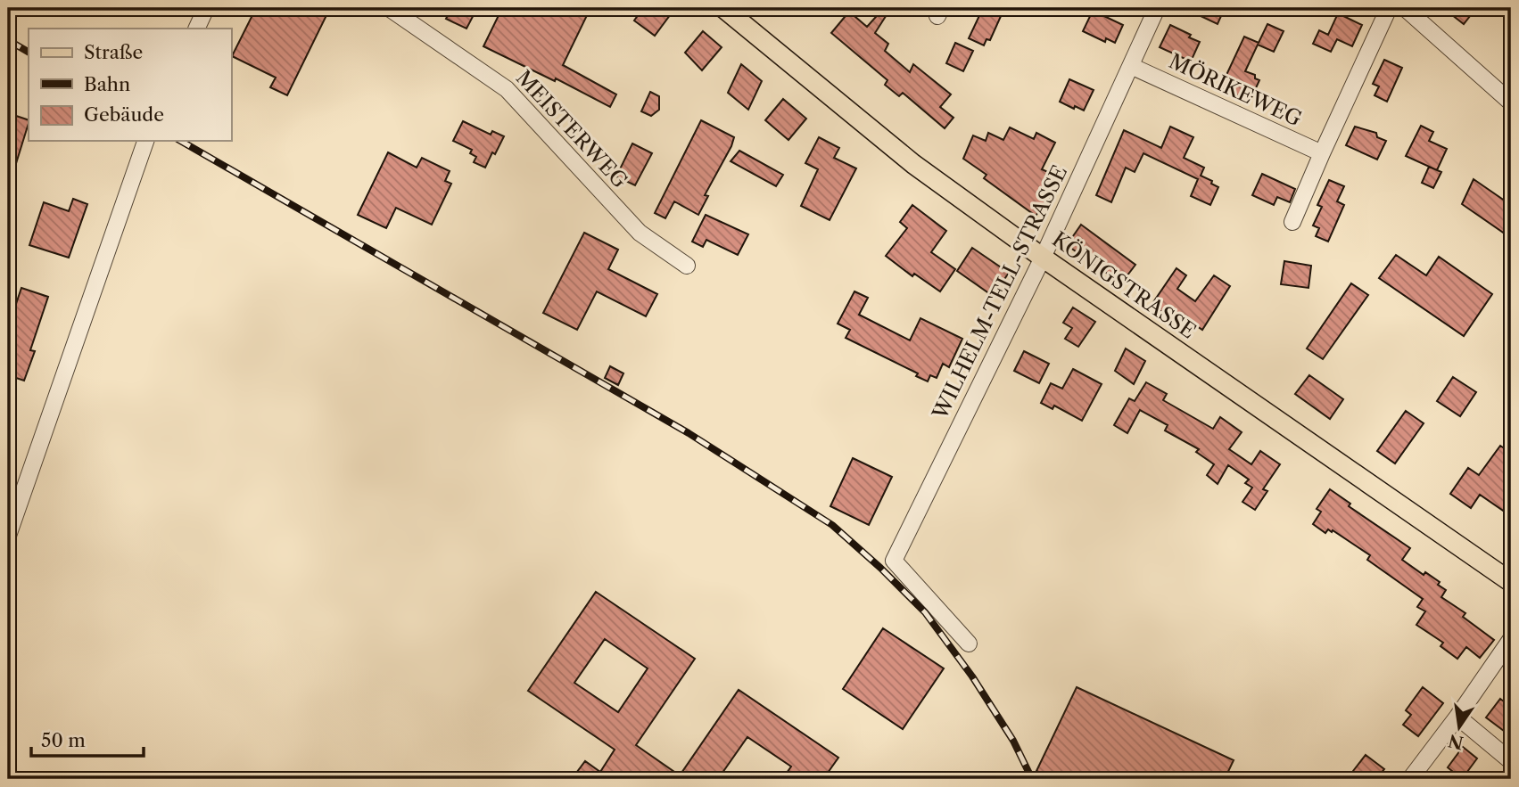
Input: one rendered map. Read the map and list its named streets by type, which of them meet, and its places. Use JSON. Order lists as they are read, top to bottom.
{
  "streets": {
    "main road": ["KÖNIGSTRASSE"],
    "street": ["MÖRIKEWEG", "MEISTERWEG", "WILHELM-TELL-STRASSE"]
  },
  "crossings": [
    ["MÖRIKEWEG", "WILHELM-TELL-STRASSE"],
    ["KÖNIGSTRASSE", "WILHELM-TELL-STRASSE"]
  ],
  "legend": ["Straße", "Bahn", "Gebäude"],
  "scale_bar": "50 m",
  "north": "bottom"
}
